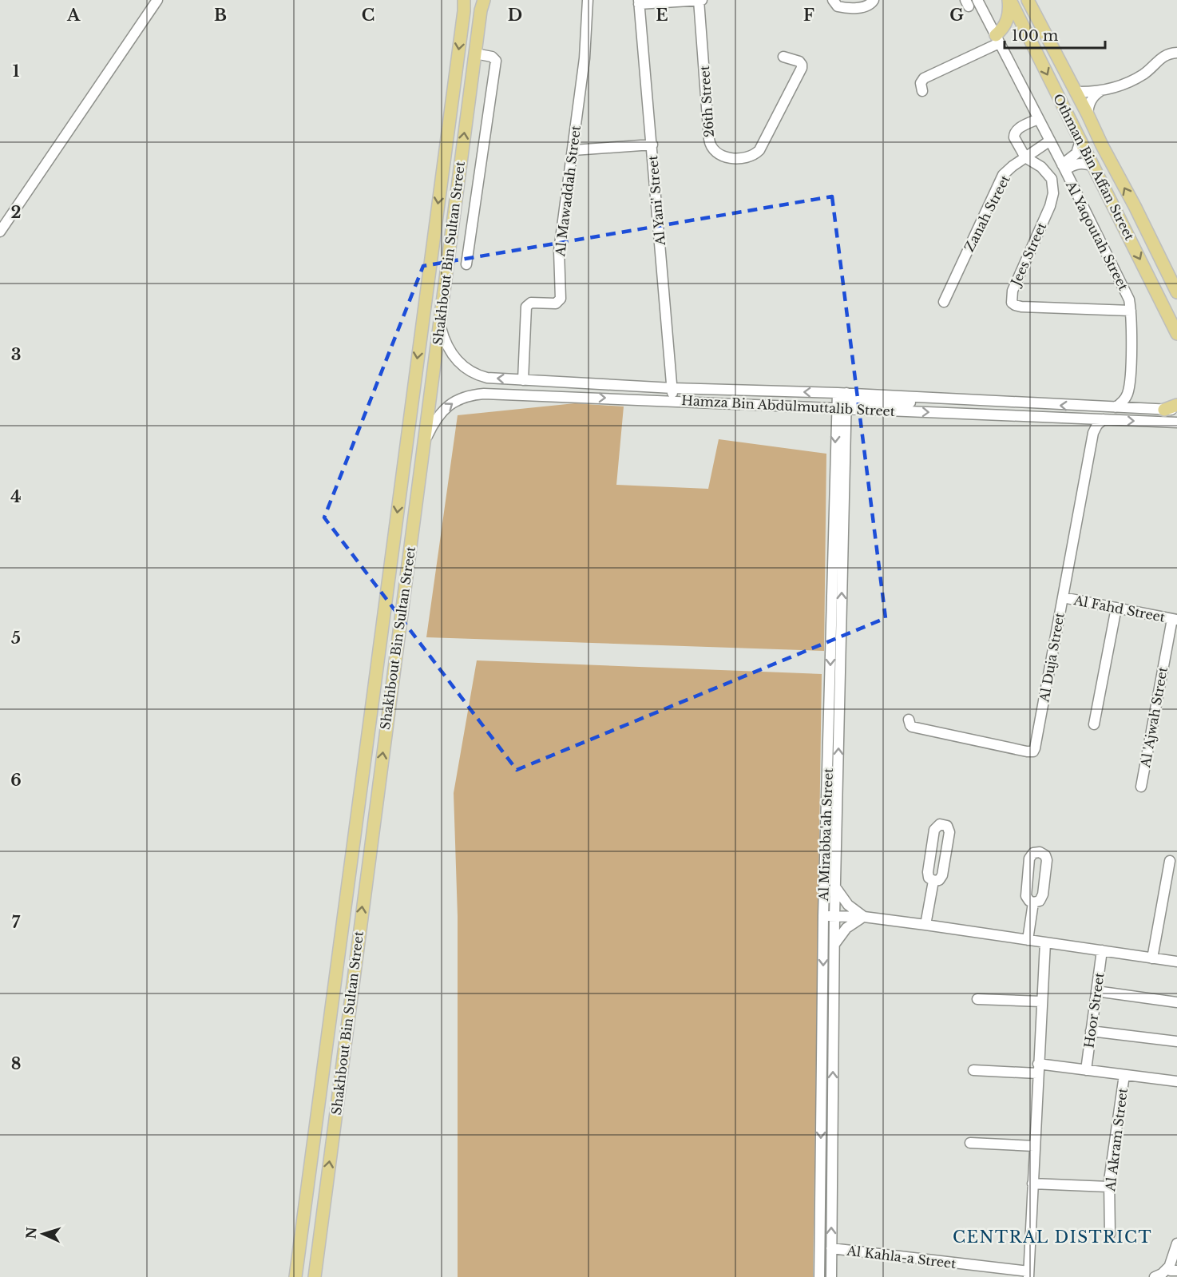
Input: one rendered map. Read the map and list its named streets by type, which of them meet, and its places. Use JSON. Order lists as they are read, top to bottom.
{
  "streets": {
    "main road": ["Othman Bin Affan Street", "Shakhbout Bin Sultan Street"],
    "street": [
      "26th Street",
      "Al Mawaddah Street",
      "Al Yani' Street",
      "Zanah Street",
      "Al Yaqoutah Street",
      "Jees Street",
      "Hamza Bin Abdulmuttalib Street",
      "Al Fahd Street",
      "Al Duja Street",
      "Al 'Ajwah Street",
      "Al Mirabba'ah Street",
      "Hoor Street",
      "Al Akram Street",
      "Al Kahla-a Street"
    ]
  },
  "crossings": [
    ["Othman Bin Affan Street", "Al Yaqoutah Street"],
    ["Al Mawaddah Street", "Hamza Bin Abdulmuttalib Street"],
    ["Al Yani' Street", "Hamza Bin Abdulmuttalib Street"],
    ["Zanah Street", "Al Yaqoutah Street"],
    ["Zanah Street", "Jees Street"],
    ["Al Yaqoutah Street", "Jees Street"],
    ["Shakhbout Bin Sultan Street", "Hamza Bin Abdulmuttalib Street"],
    ["Hamza Bin Abdulmuttalib Street", "Al Duja Street"],
    ["Hamza Bin Abdulmuttalib Street", "Al Mirabba'ah Street"],
    ["Al Fahd Street", "Al Duja Street"],
    ["Al Fahd Street", "Al 'Ajwah Street"],
    ["Al Mirabba'ah Street", "Al Kahla-a Street"]
  ],
  "districts": ["CENTRAL DISTRICT"],
  "scale_bar": "100 m",
  "north": "left",
  "grid": {
    "columns": [
      "A",
      "B",
      "C",
      "D",
      "E",
      "F",
      "G"
    ],
    "rows": [
      "1",
      "2",
      "3",
      "4",
      "5",
      "6",
      "7",
      "8"
    ]
  }
}
